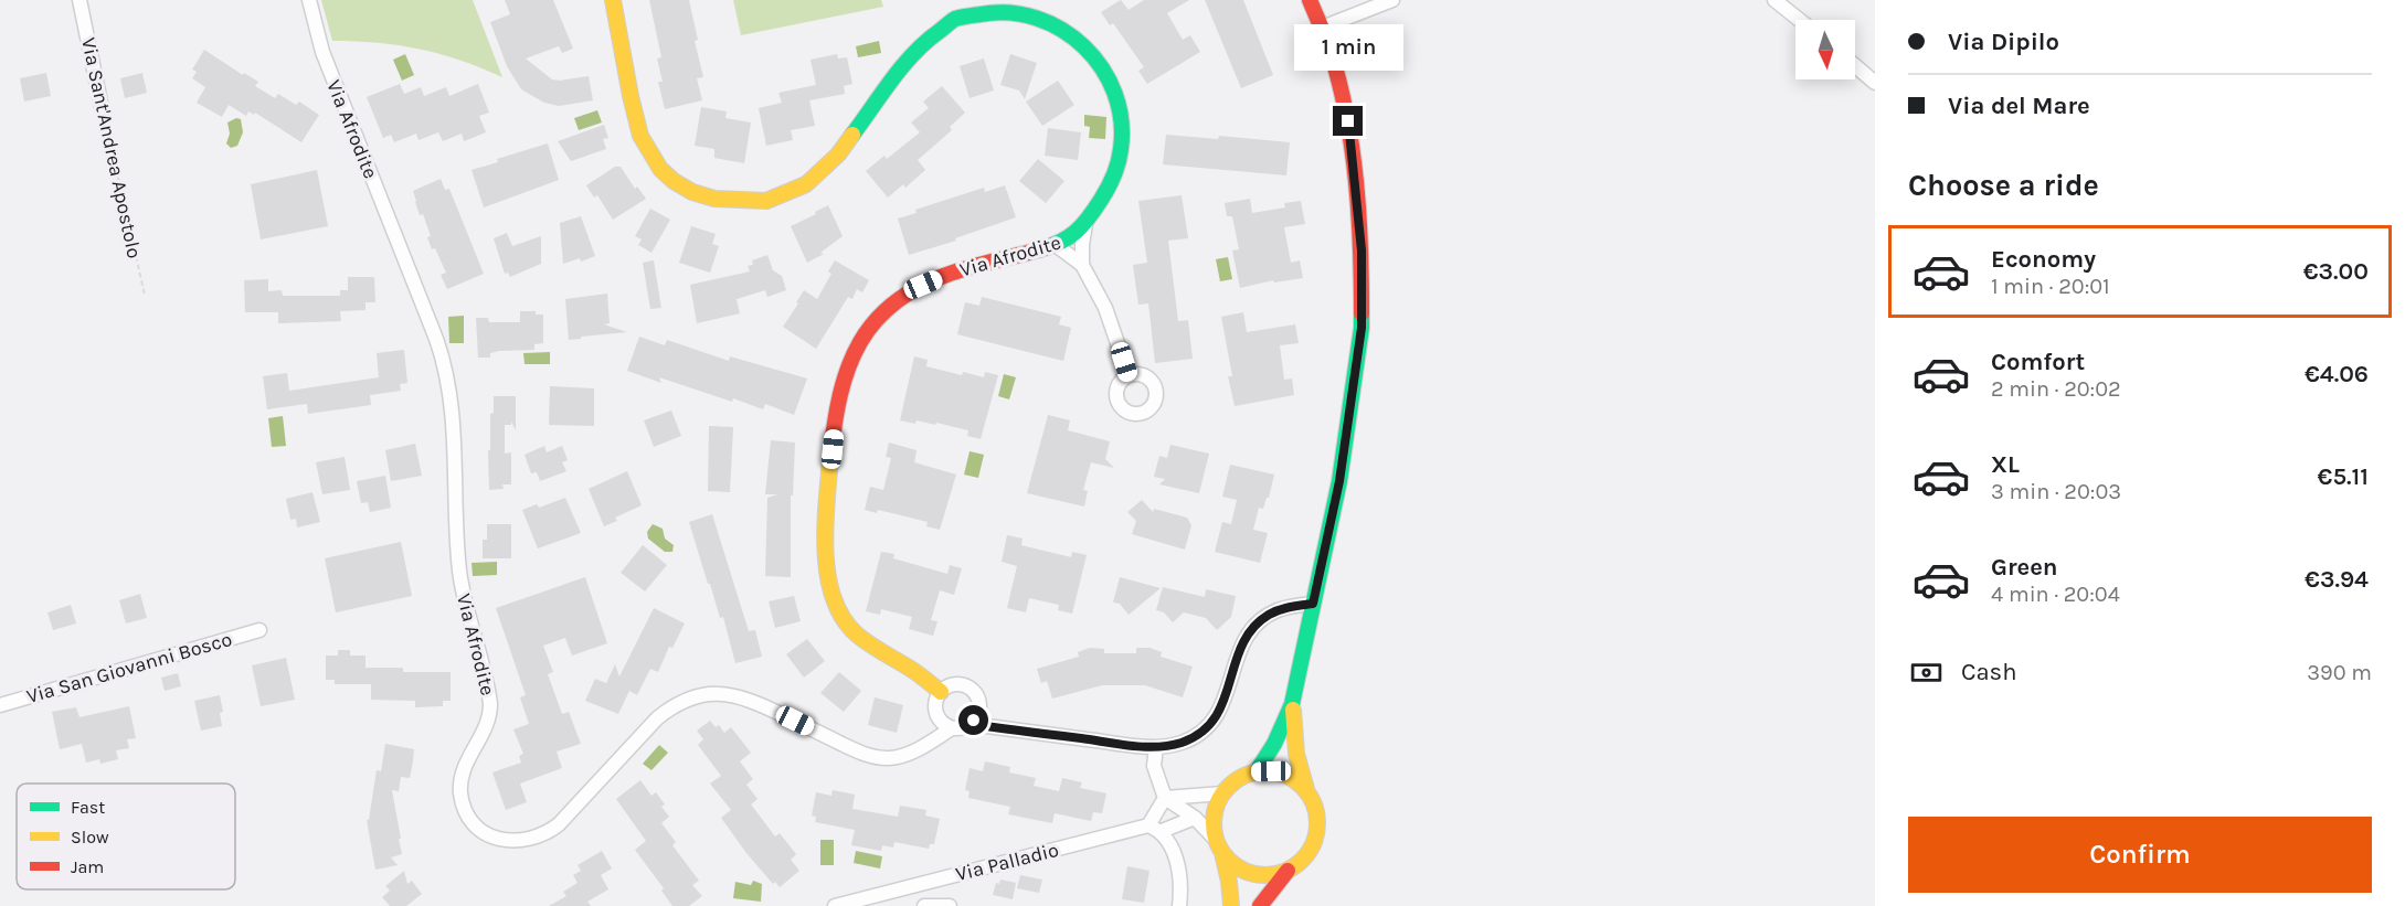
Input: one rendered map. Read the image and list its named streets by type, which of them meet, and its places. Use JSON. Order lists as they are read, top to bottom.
{
  "streets": {
    "street": [
      "Via Afrodite",
      "Via Sant'Andrea Apostolo",
      "Via San Giovanni Bosco",
      "Via Palladio"
    ]
  },
  "legend": ["Fast", "Slow", "Jam"],
  "north": "bottom",
  "page": {
    "banner": ["Via Dipilo", "Via del Mare"],
    "bubble": "1 min",
    "heading": "Choose a ride",
    "list": [
      {
        "name": "Economy",
        "note": "1 min · 20:01",
        "value": "€3.00"
      },
      {
        "name": "Comfort",
        "note": "2 min · 20:02",
        "value": "€4.06"
      },
      {
        "name": "XL",
        "note": "3 min · 20:03",
        "value": "€5.11"
      },
      {
        "name": "Green",
        "note": "4 min · 20:04",
        "value": "€3.94"
      }
    ],
    "pay": ["Cash", "390 m"],
    "buttons": "Confirm"
  }
}
